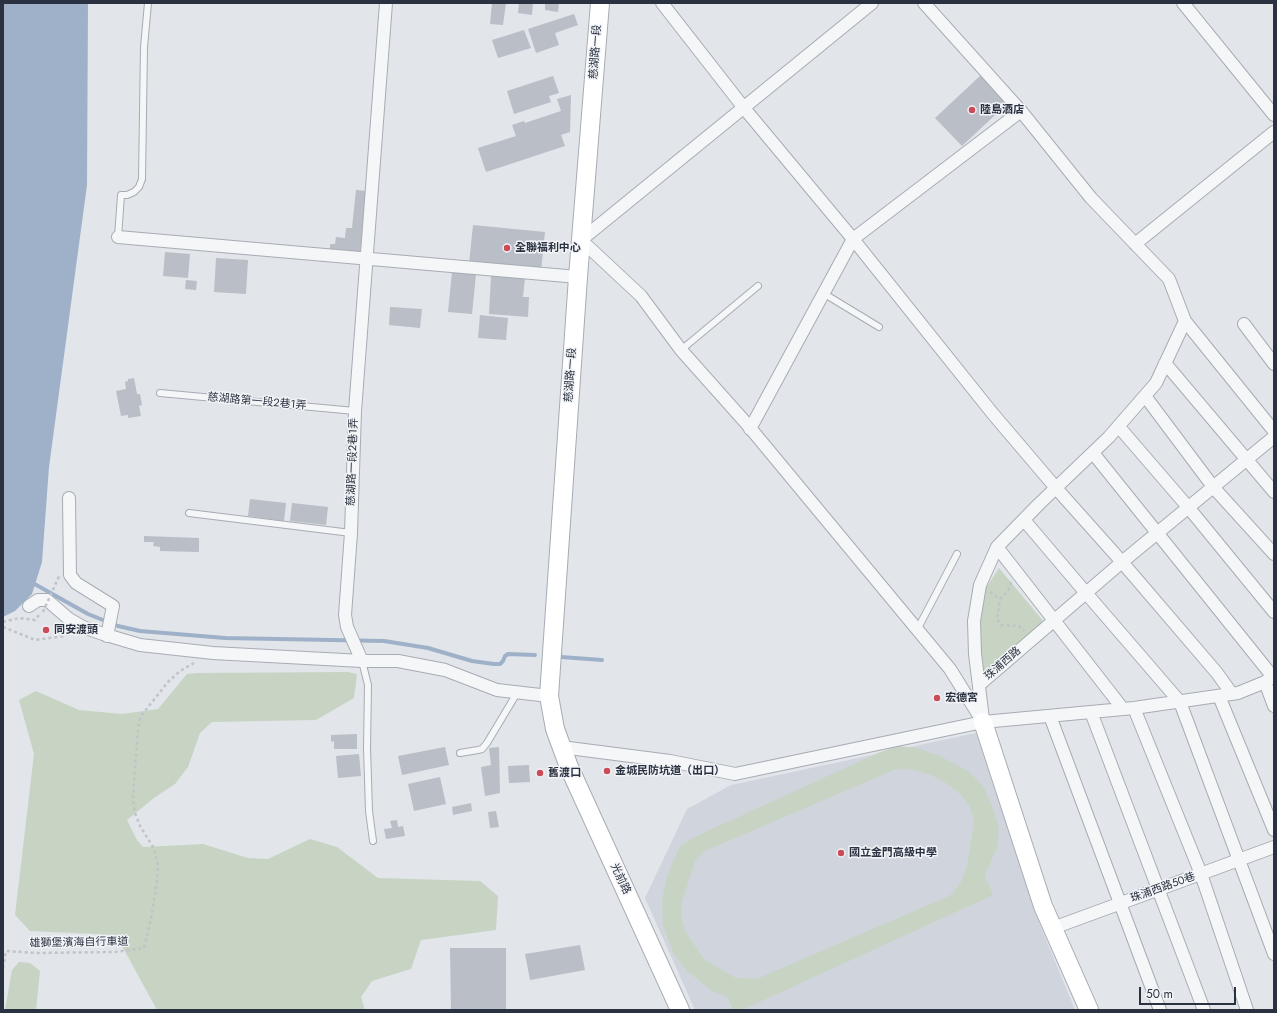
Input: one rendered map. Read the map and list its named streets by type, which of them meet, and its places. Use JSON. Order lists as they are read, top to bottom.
{
  "streets": {
    "main road": ["慈湖路一段", "珠浦西路", "光前路"],
    "street": ["慈湖路一段2巷1弄", "珠浦西路50巷"],
    "lane": ["慈湖路第一段2巷1弄"],
    "path": ["雄獅堡濱海自行車道"]
  },
  "crossings": [
    ["慈湖路一段", "光前路"],
    ["慈湖路第一段2巷1弄", "慈湖路一段2巷1弄"],
    ["珠浦西路", "珠浦西路50巷"]
  ],
  "places": [
    "陸島酒店",
    "全聯福利中心",
    "同安渡頭",
    "宏德宮",
    "金城民防坑道（出口）",
    "舊渡口",
    "國立金門高級中學"
  ],
  "scale_bar": "50 m"
}
